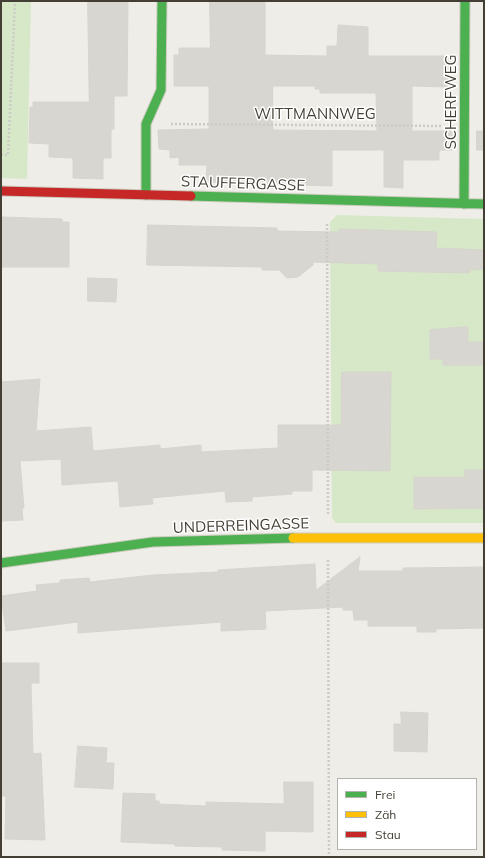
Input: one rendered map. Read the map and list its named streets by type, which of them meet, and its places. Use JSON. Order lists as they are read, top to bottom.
{
  "streets": {
    "street": ["SCHERFWEG", "STAUFFERGASSE", "UNDERREINGASSE"],
    "path": ["WITTMANNWEG"]
  },
  "crossings": [
    ["SCHERFWEG", "WITTMANNWEG"],
    ["SCHERFWEG", "STAUFFERGASSE"]
  ],
  "legend": ["Frei", "Zäh", "Stau"]
}
